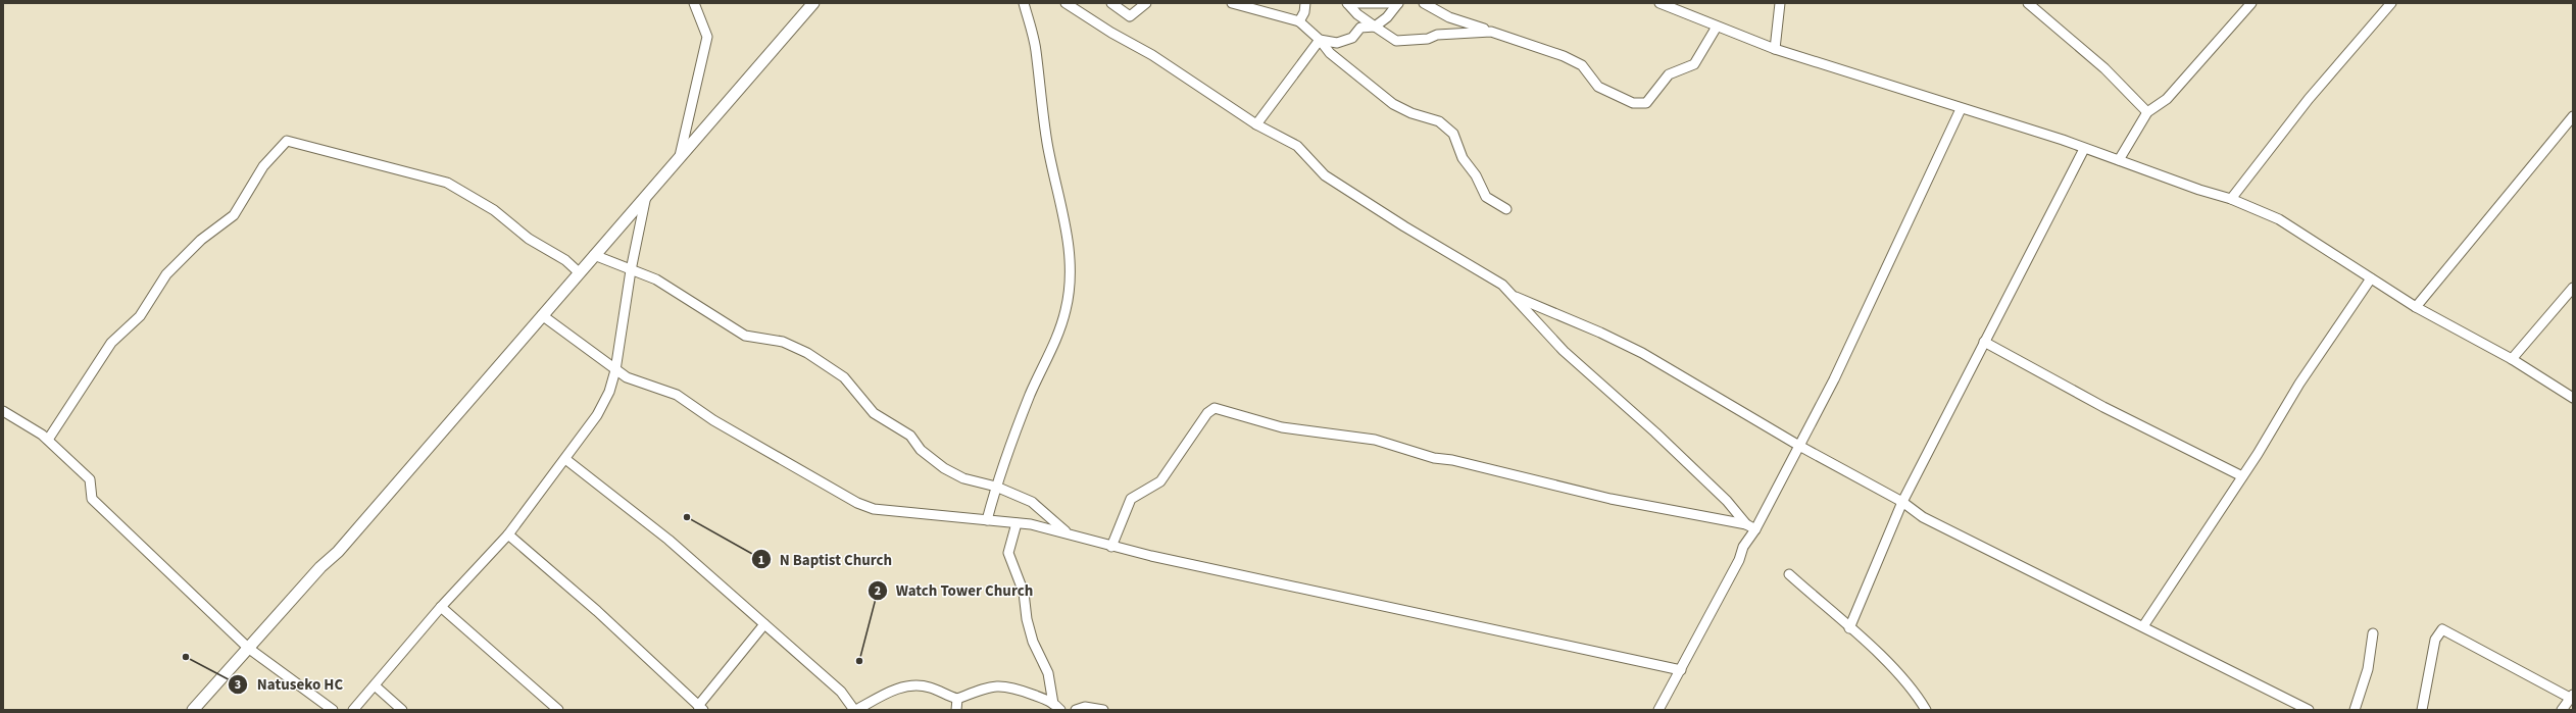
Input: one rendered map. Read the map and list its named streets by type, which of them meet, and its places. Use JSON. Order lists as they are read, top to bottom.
{
  "places": ["N Baptist Church", "Natuseko HC", "Watch Tower Church"]
}
